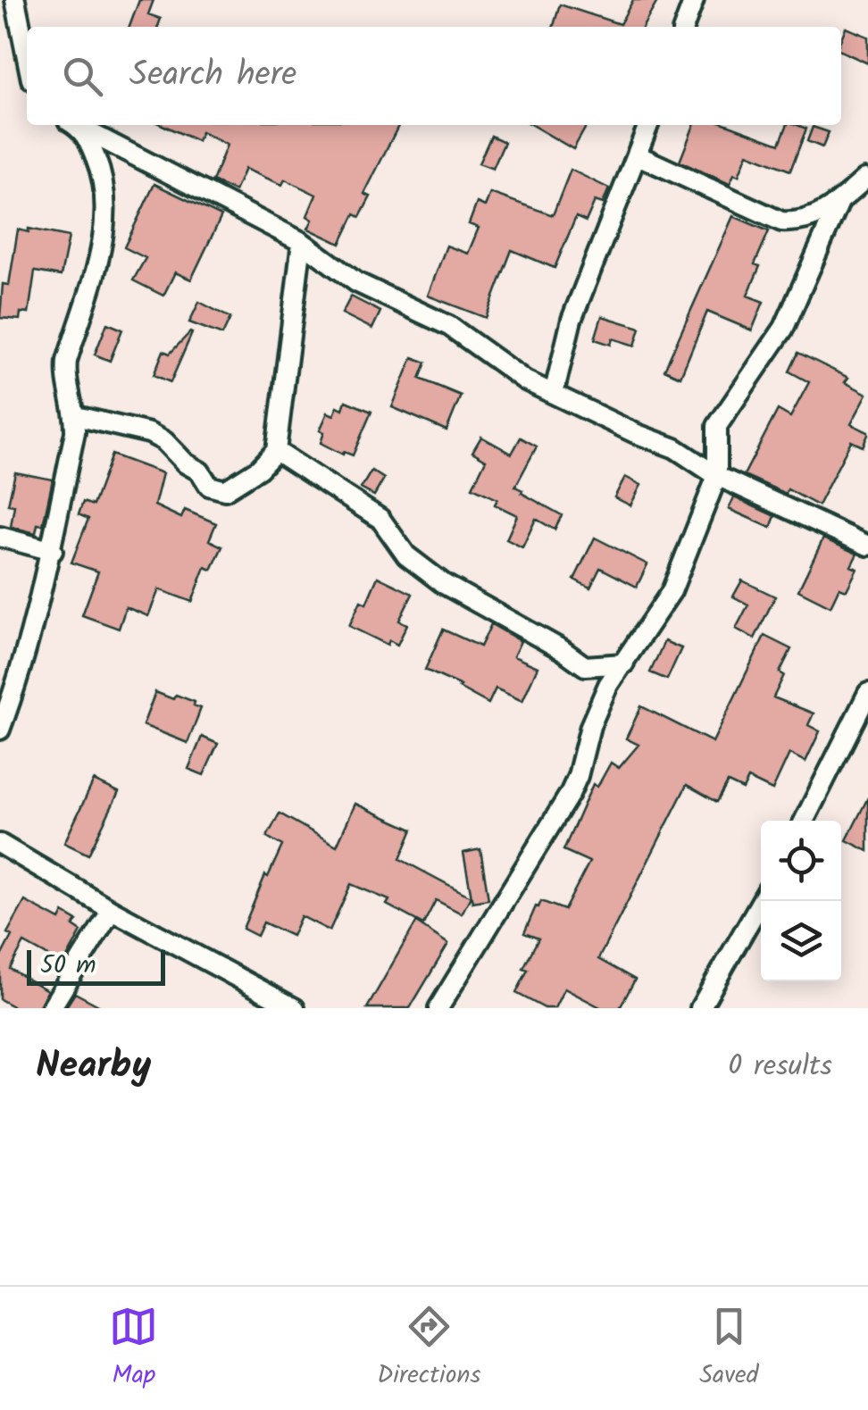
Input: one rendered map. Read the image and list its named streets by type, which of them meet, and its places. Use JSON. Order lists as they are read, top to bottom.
{
  "scale_bar": "50 m",
  "page": {
    "search": "Search here",
    "scale": "50 m",
    "heading": ["Nearby", "0 results"],
    "nav": ["Map", "Directions", "Saved"]
  }
}
